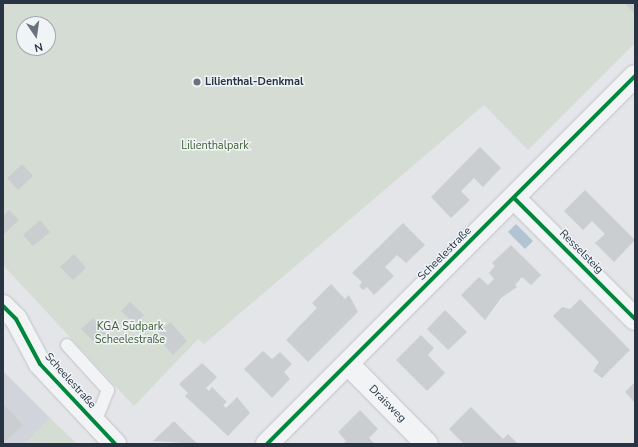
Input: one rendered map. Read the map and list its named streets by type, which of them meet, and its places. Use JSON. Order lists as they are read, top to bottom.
{
  "streets": {
    "street": ["Resselsteig", "Scheelestraße", "Draisweg"]
  },
  "crossings": [
    ["Resselsteig", "Scheelestraße"],
    ["Scheelestraße", "Draisweg"]
  ],
  "parks": ["Lilienthalpark", "KGA Südpark Scheelestraße"],
  "places": ["Lilienthal-Denkmal"],
  "north": "bottom"
}
